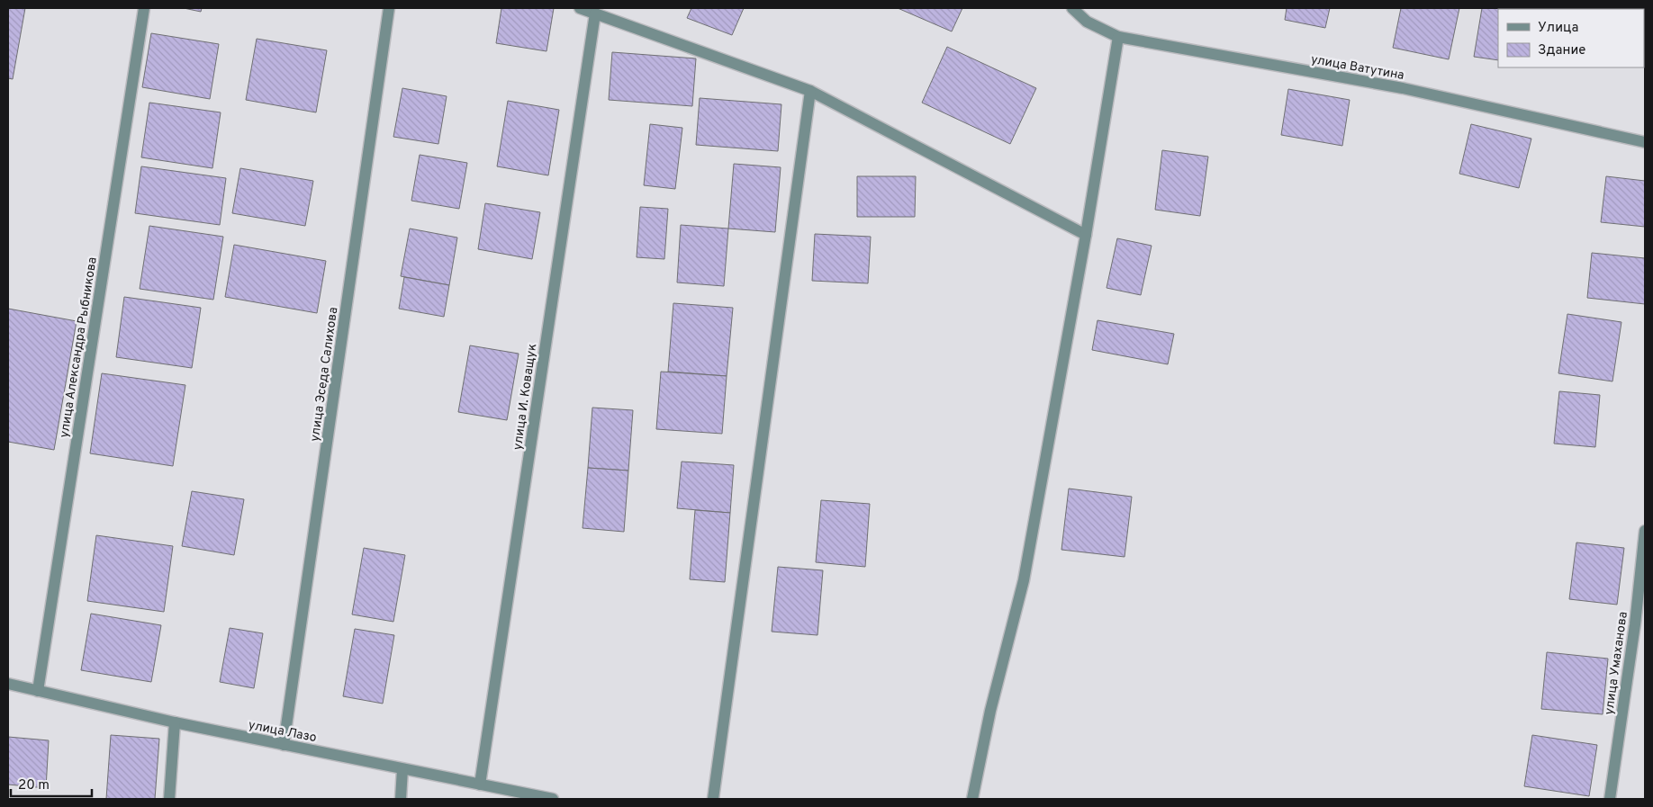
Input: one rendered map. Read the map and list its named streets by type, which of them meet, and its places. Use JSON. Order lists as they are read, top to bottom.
{
  "streets": {
    "street": [
      "улица Ватутина",
      "улица Александра Рыбникова",
      "улица Эседа Салихова",
      "улица И. Коващук",
      "улица Умаханова",
      "улица Лазо"
    ]
  },
  "crossings": [
    ["улица Александра Рыбникова", "улица Лазо"],
    ["улица Эседа Салихова", "улица Лазо"],
    ["улица И. Коващук", "улица Лазо"]
  ],
  "legend": ["Улица", "Здание"],
  "scale_bar": "20 m"
}
